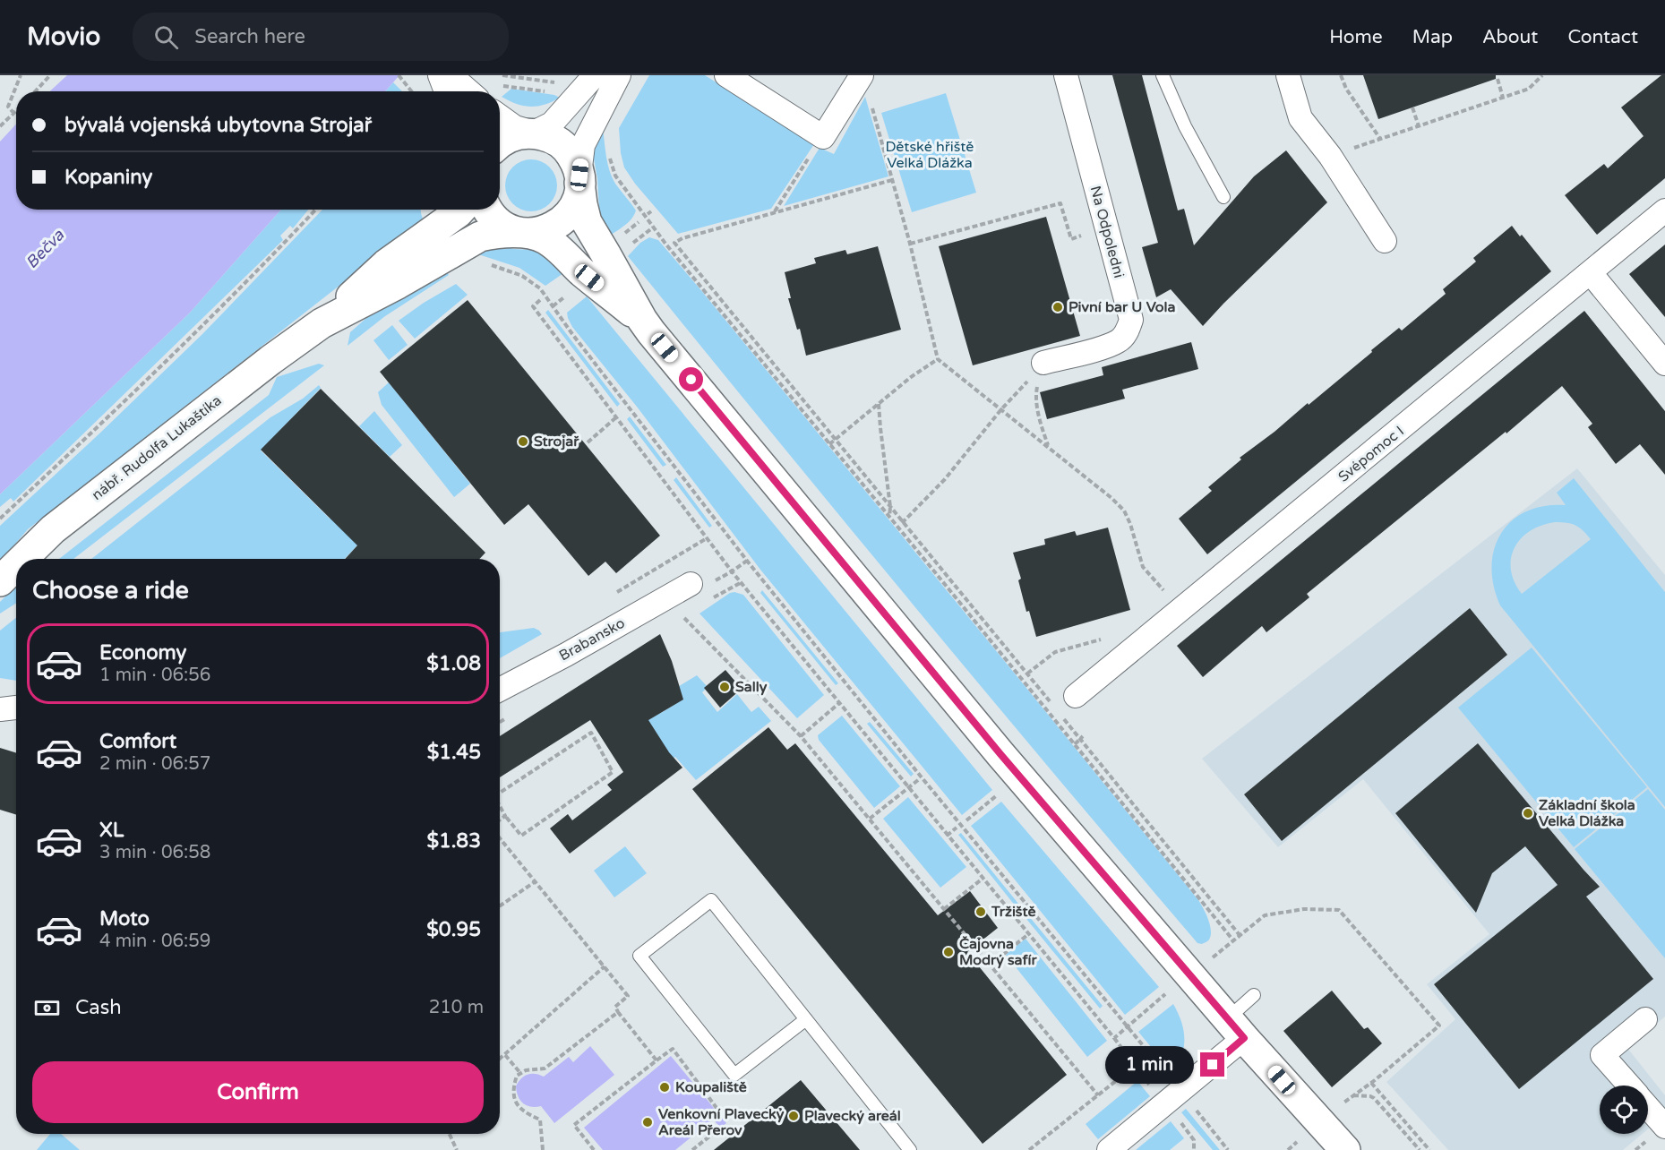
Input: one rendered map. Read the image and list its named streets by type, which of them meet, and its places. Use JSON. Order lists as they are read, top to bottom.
{
  "streets": {
    "street": [
      "Na Odpoledni",
      "nábř. Rudolfa Lukaštíka",
      "Svépomoc I",
      "Brabansko"
    ]
  },
  "water": ["Bečva"],
  "parks": ["Dětské hřiště Velká Dlážka"],
  "places": [
    "Pivní bar U Vola",
    "Strojař",
    "Sally",
    "Základní škola Velká Dlážka",
    "Tržiště",
    "Čajovna Modrý safír",
    "Koupaliště",
    "Plavecký areál",
    "Venkovní Plavecký Areál Přerov"
  ],
  "page": {
    "header": "Movio",
    "search": "Search here",
    "nav": [
      "Home",
      "Map",
      "About",
      "Contact"
    ],
    "banner": ["bývalá vojenská ubytovna Strojař", "Kopaniny"],
    "heading": "Choose a ride",
    "list": [
      {
        "name": "Economy",
        "note": "1 min · 06:56",
        "value": "$1.08"
      },
      {
        "name": "Comfort",
        "note": "2 min · 06:57",
        "value": "$1.45"
      },
      {
        "name": "XL",
        "note": "3 min · 06:58",
        "value": "$1.83"
      },
      {
        "name": "Moto",
        "note": "4 min · 06:59",
        "value": "$0.95"
      }
    ],
    "pay": ["Cash", "210 m"],
    "bubble": "1 min",
    "buttons": "Confirm"
  }
}
